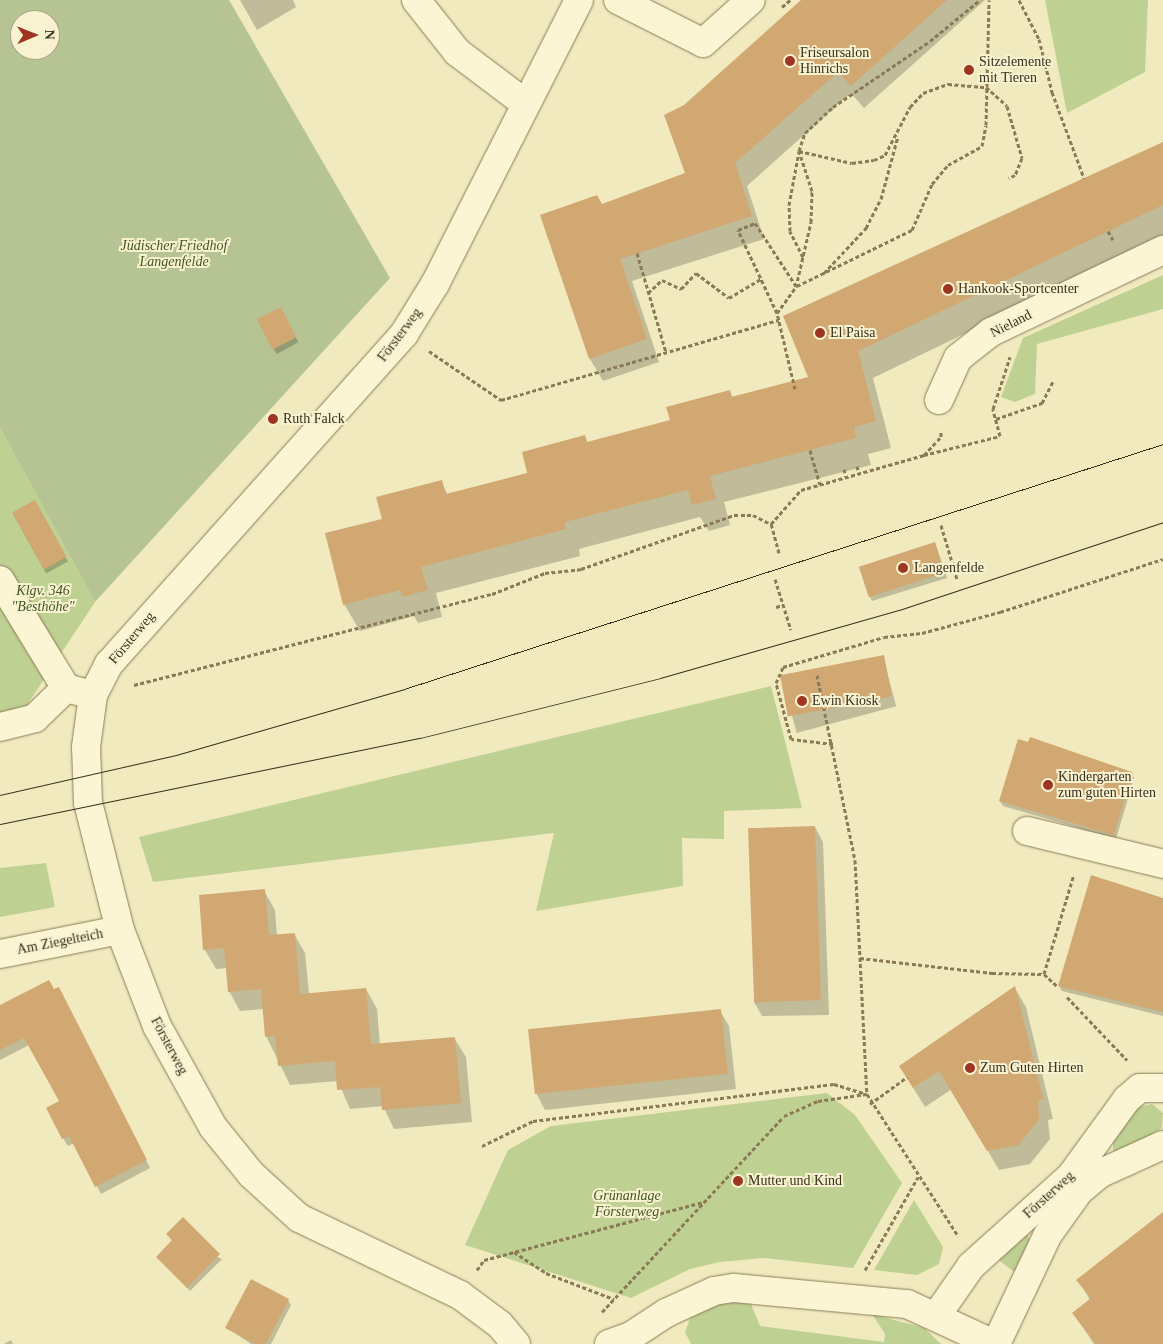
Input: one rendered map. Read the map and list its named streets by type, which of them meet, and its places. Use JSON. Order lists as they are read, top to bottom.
{
  "streets": {
    "street": ["Nieland", "Försterweg", "Am Ziegelteich"]
  },
  "crossings": [
    ["Försterweg", "Am Ziegelteich"]
  ],
  "parks": ["Jüdischer Friedhof Langenfelde", "Klgv. 346 \"Besthöhe\"", "Grünanlage Försterweg"],
  "places": [
    "Friseursalon Hinrichs",
    "Sitzelemente mit Tieren",
    "Hankook-Sportcenter",
    "El Paisa",
    "Ruth Falck",
    "Langenfelde",
    "Ewin Kiosk",
    "Kindergarten zum guten Hirten",
    "Zum Guten Hirten",
    "Mutter und Kind"
  ],
  "north": "right"
}
